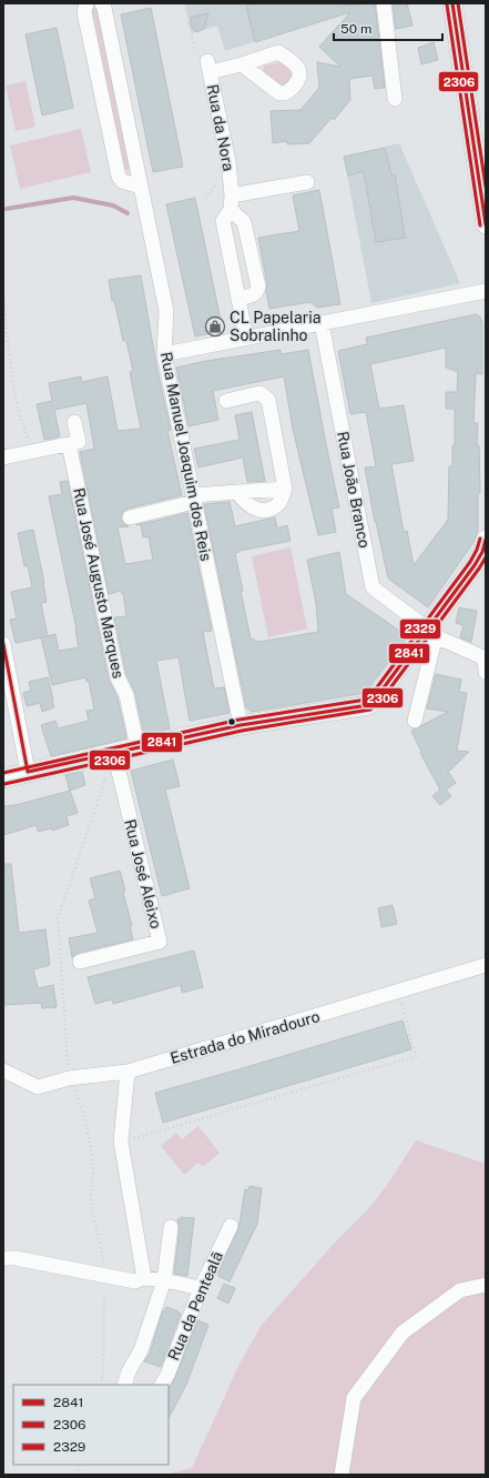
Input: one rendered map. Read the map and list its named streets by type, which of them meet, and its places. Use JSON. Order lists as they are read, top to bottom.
{
  "streets": {
    "street": [
      "Rua da Nora",
      "Rua Manuel Joaquim dos Reis",
      "Rua João Branco",
      "Rua José Augusto Marques",
      "Rua José Aleixo",
      "Estrada do Miradouro",
      "Rua da Pentealã"
    ]
  },
  "places": {
    "shop": ["CL Papelaria Sobralinho"]
  },
  "lines": ["transit line 2841", "transit line 2329", "transit line 2306"],
  "legend": ["2841", "2306", "2329"],
  "scale_bar": "50 m"
}
